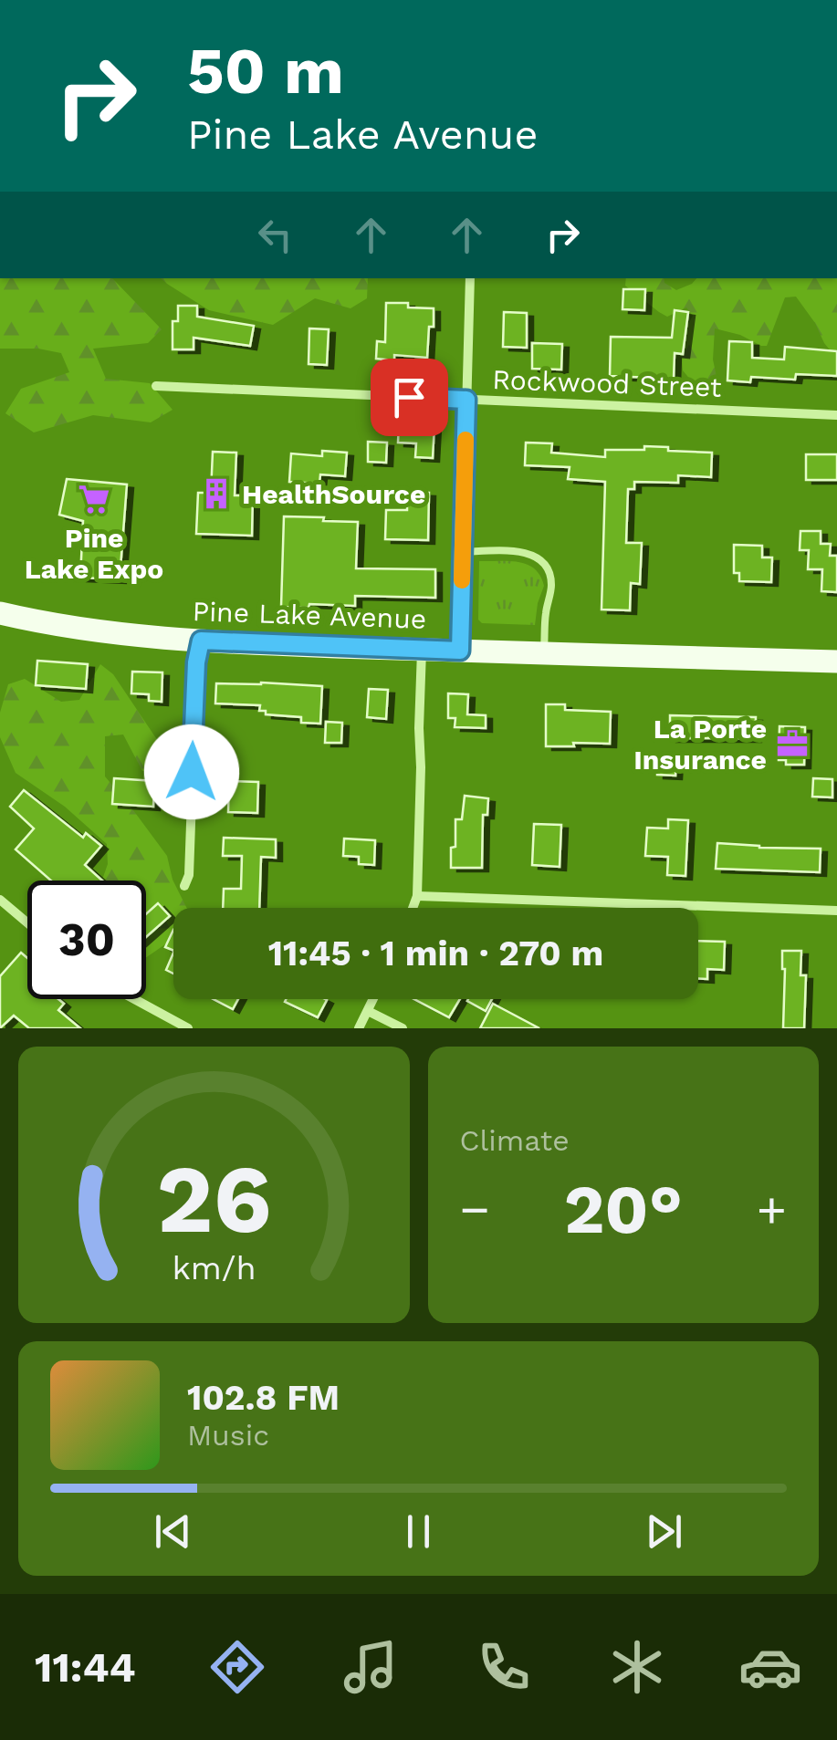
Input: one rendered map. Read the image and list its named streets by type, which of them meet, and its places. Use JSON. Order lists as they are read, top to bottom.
{
  "streets": {
    "main road": ["Pine Lake Avenue"],
    "street": ["Rockwood Street"]
  },
  "places": {
    "building": ["HealthSource"],
    "supermarket": ["Pine Lake Expo"],
    "office": ["La Porte Insurance"]
  },
  "page": {
    "turn": ["50 m", "Pine Lake Avenue"],
    "limit": "30",
    "trip": "11:45 · 1 min · 270 m",
    "tile": "Climate",
    "heat": ["−", "20°", "+"],
    "song": ["102.8 FM", "Music"],
    "tabs": "11:44",
    "gauge": ["26", "km/h"]
  }
}
